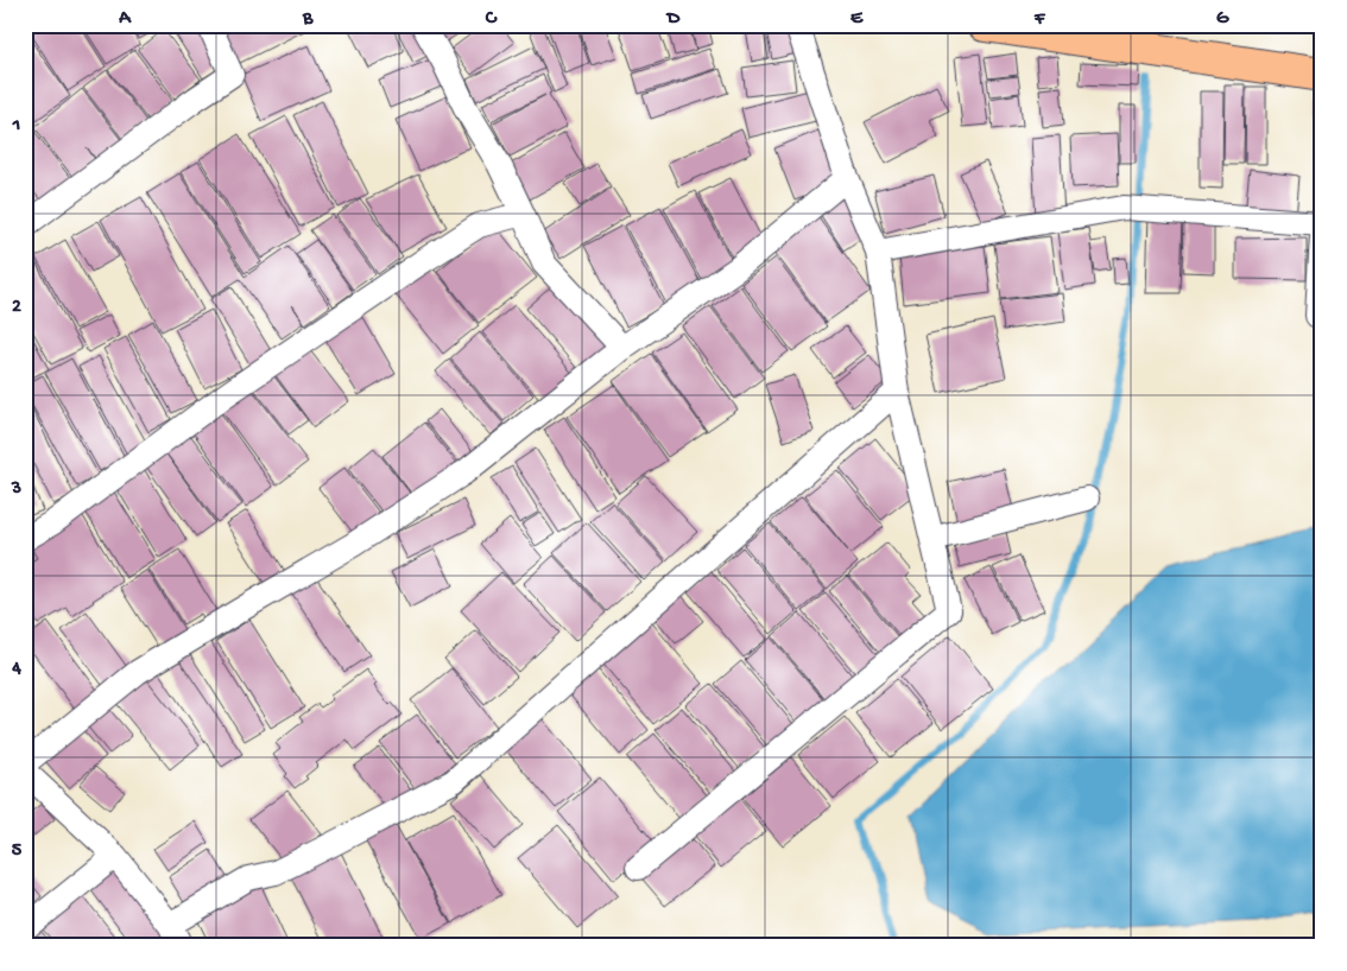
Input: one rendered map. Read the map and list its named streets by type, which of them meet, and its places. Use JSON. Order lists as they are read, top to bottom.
{
  "grid": {
    "columns": [
      "A",
      "B",
      "C",
      "D",
      "E",
      "F",
      "G"
    ],
    "rows": [
      "1",
      "2",
      "3",
      "4",
      "5"
    ]
  }
}
